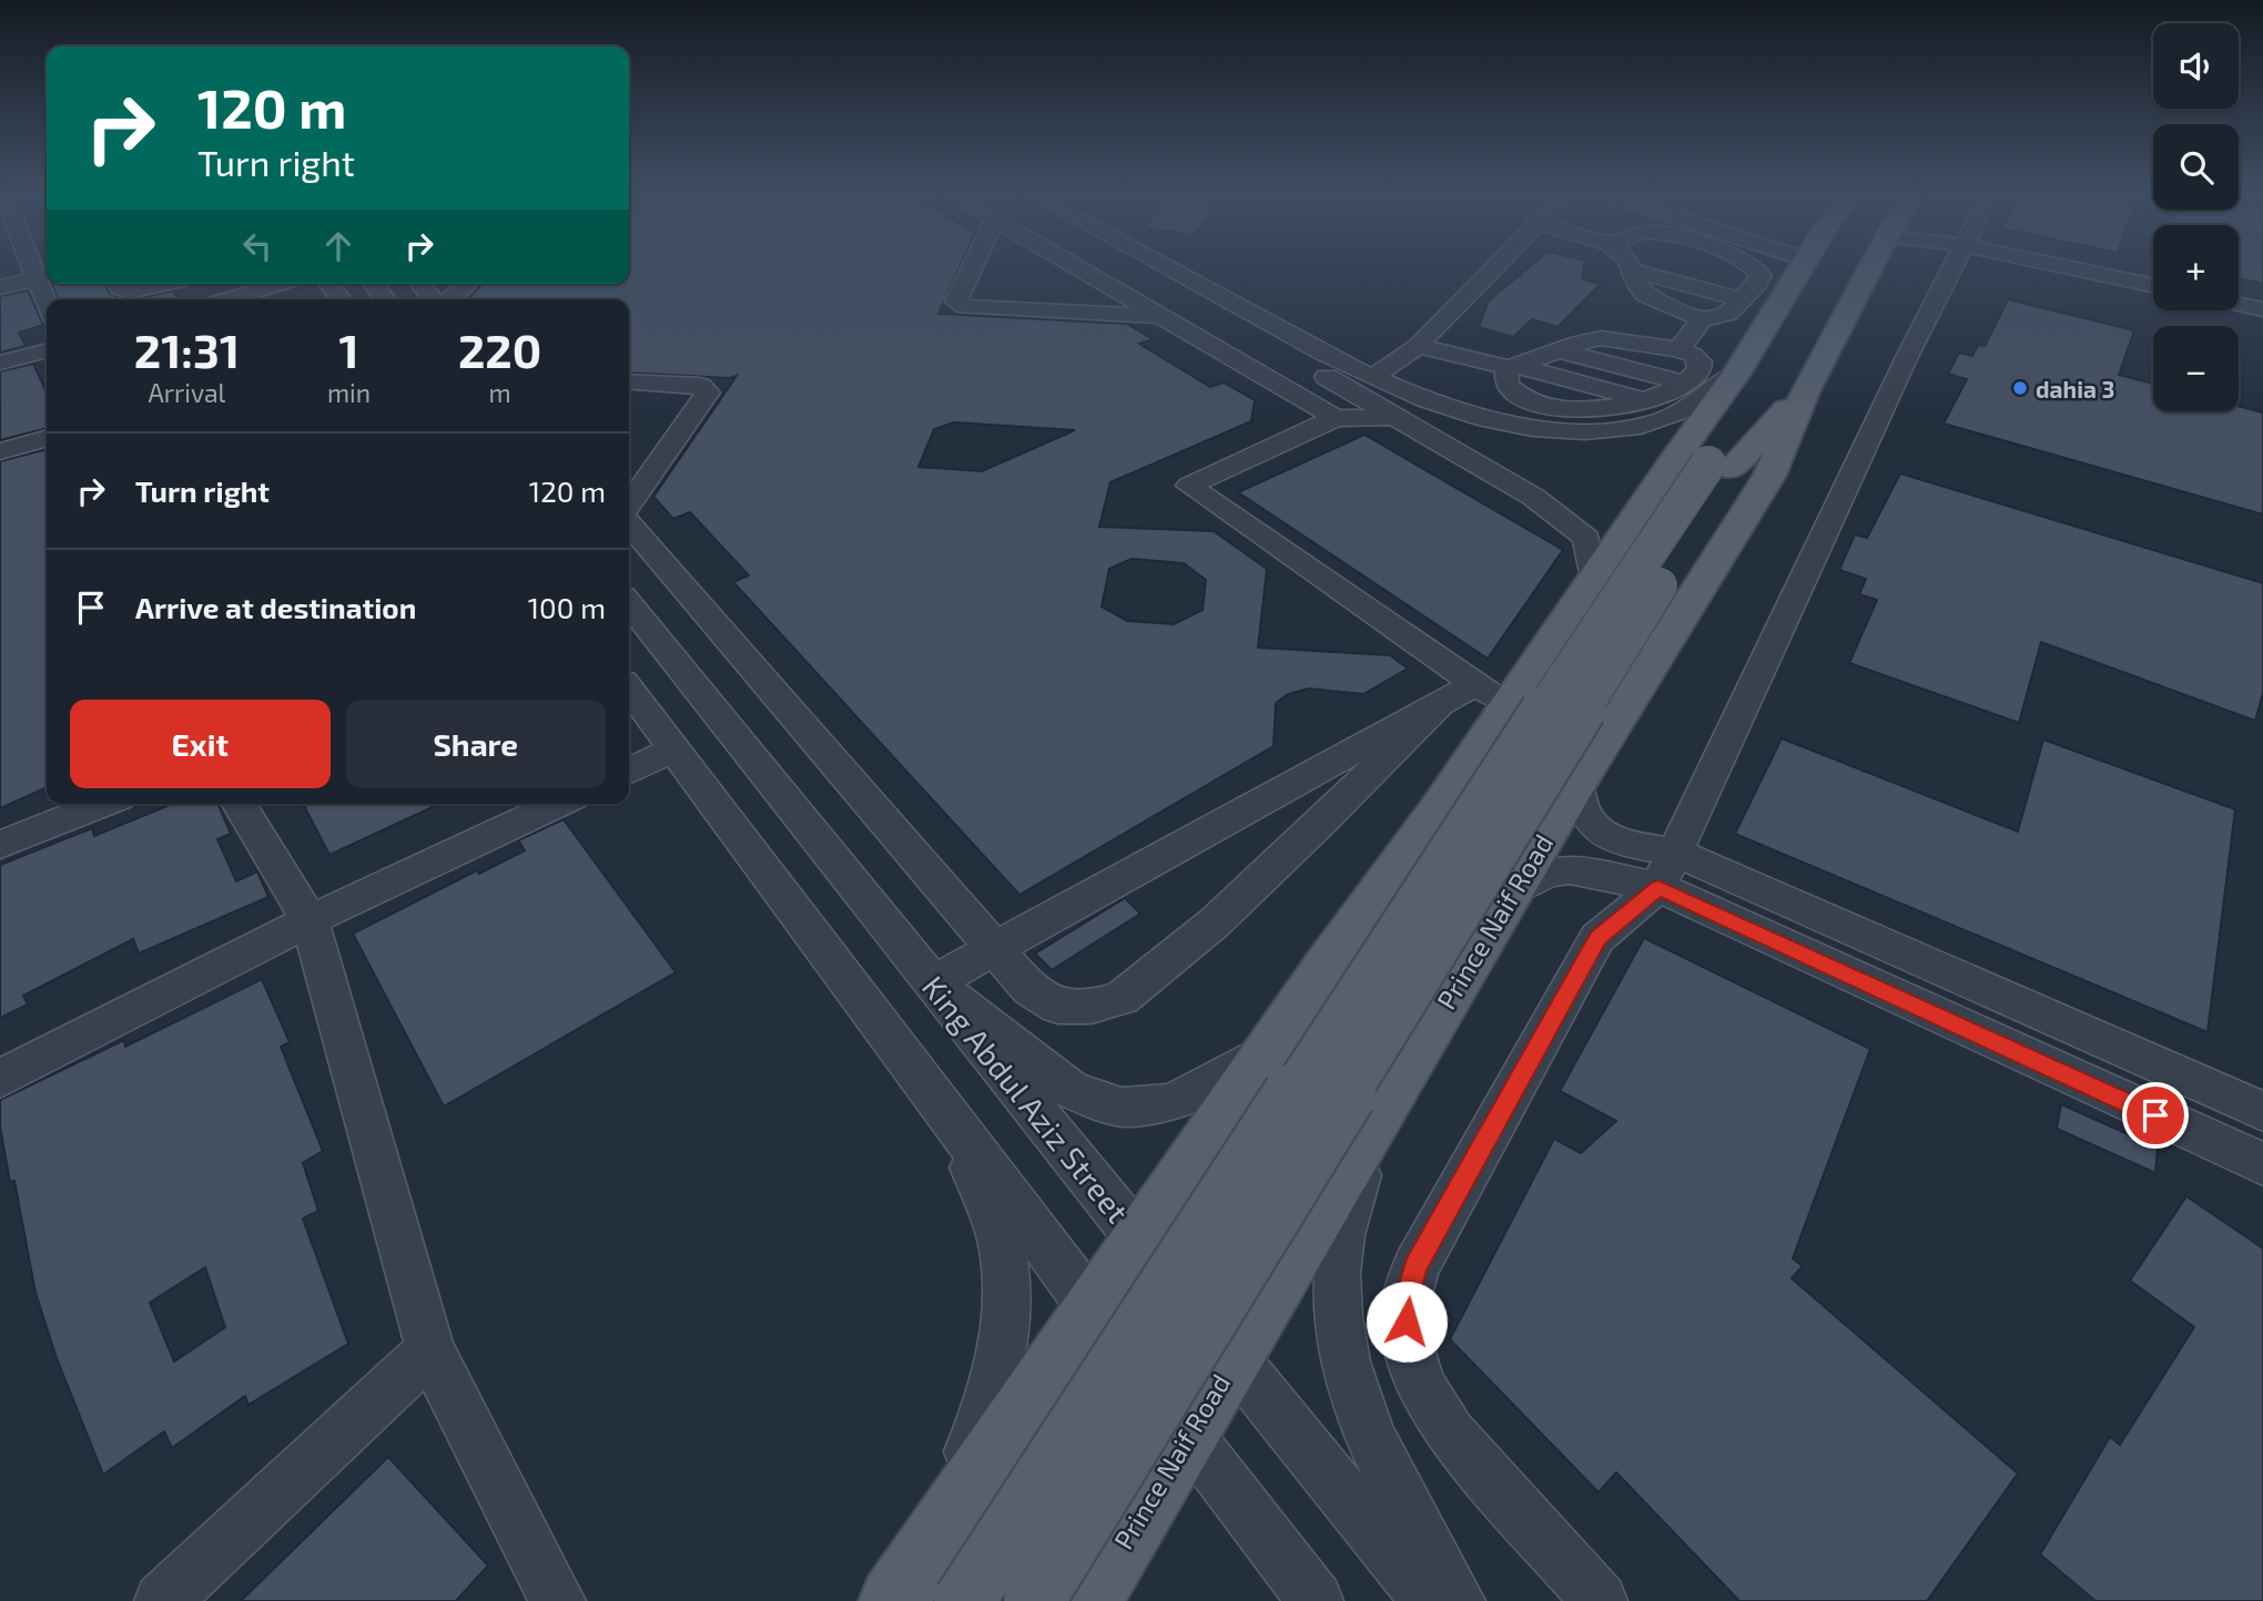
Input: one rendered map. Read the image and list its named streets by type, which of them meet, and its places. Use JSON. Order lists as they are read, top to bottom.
{
  "streets": {
    "main road": ["Prince Naif Road"],
    "street": ["King Abdul Aziz Street"]
  },
  "crossings": [
    ["Prince Naif Road", "King Abdul Aziz Street"]
  ],
  "places": ["dahia 3"],
  "page": {
    "map_buttons": ["+", "−"],
    "turn": ["120 m", "Turn right"],
    "eta": [
      "21:31",
      "Arrival",
      "1",
      "min",
      "220",
      "m"
    ],
    "list": [
      {
        "name": "Turn right",
        "value": "120 m"
      },
      {
        "name": "Arrive at destination",
        "value": "100 m"
      }
    ],
    "buttons": ["Exit", "Share"]
  }
}
